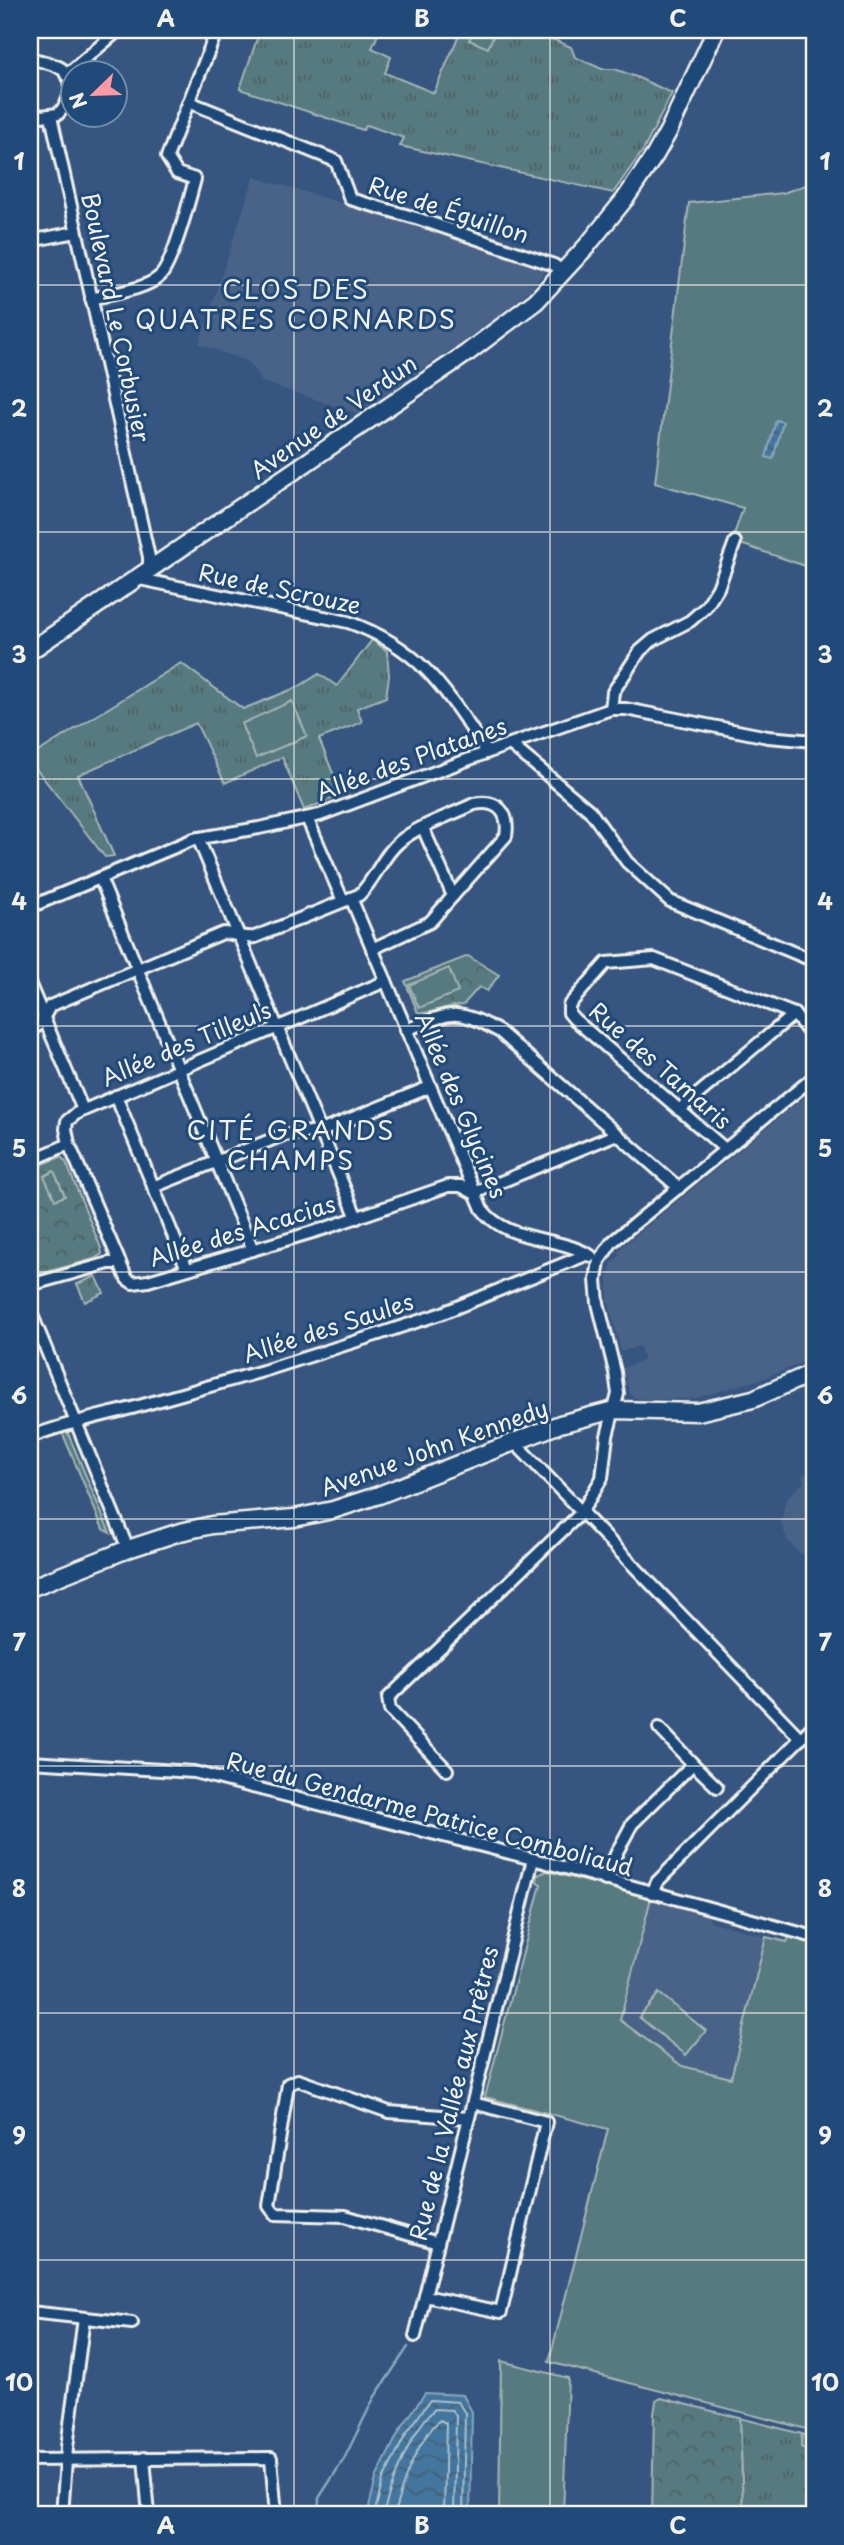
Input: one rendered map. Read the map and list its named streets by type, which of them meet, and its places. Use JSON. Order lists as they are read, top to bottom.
{
  "streets": {
    "main road": ["Avenue de Verdun", "Avenue John Kennedy"],
    "street": [
      "Rue de Éguillon",
      "Boulevard Le Corbusier",
      "Rue de Scrouze",
      "Allée des Platanes",
      "Allée des Tilleuls",
      "Rue des Tamaris",
      "Allée des Glycines",
      "Allée des Acacias",
      "Allée des Saules",
      "Rue du Gendarme Patrice Comboliaud",
      "Rue de la Vallée aux Prêtres"
    ]
  },
  "crossings": [
    ["Rue de Éguillon", "Avenue de Verdun"],
    ["Boulevard Le Corbusier", "Avenue de Verdun"],
    ["Avenue de Verdun", "Rue de Scrouze"],
    ["Rue de Scrouze", "Allée des Platanes"],
    ["Allée des Platanes", "Allée des Glycines"],
    ["Allée des Tilleuls", "Allée des Glycines"],
    ["Allée des Glycines", "Allée des Acacias"],
    ["Allée des Glycines", "Allée des Saules"],
    ["Rue du Gendarme Patrice Comboliaud", "Rue de la Vallée aux Prêtres"]
  ],
  "districts": ["CLOS DES QUATRES CORNARDS", "CITÉ GRANDS CHAMPS"],
  "north": "bottom left",
  "grid": {
    "columns": ["A", "B", "C"],
    "rows": [
      "1",
      "2",
      "3",
      "4",
      "5",
      "6",
      "7",
      "8",
      "9",
      "10"
    ]
  }
}
